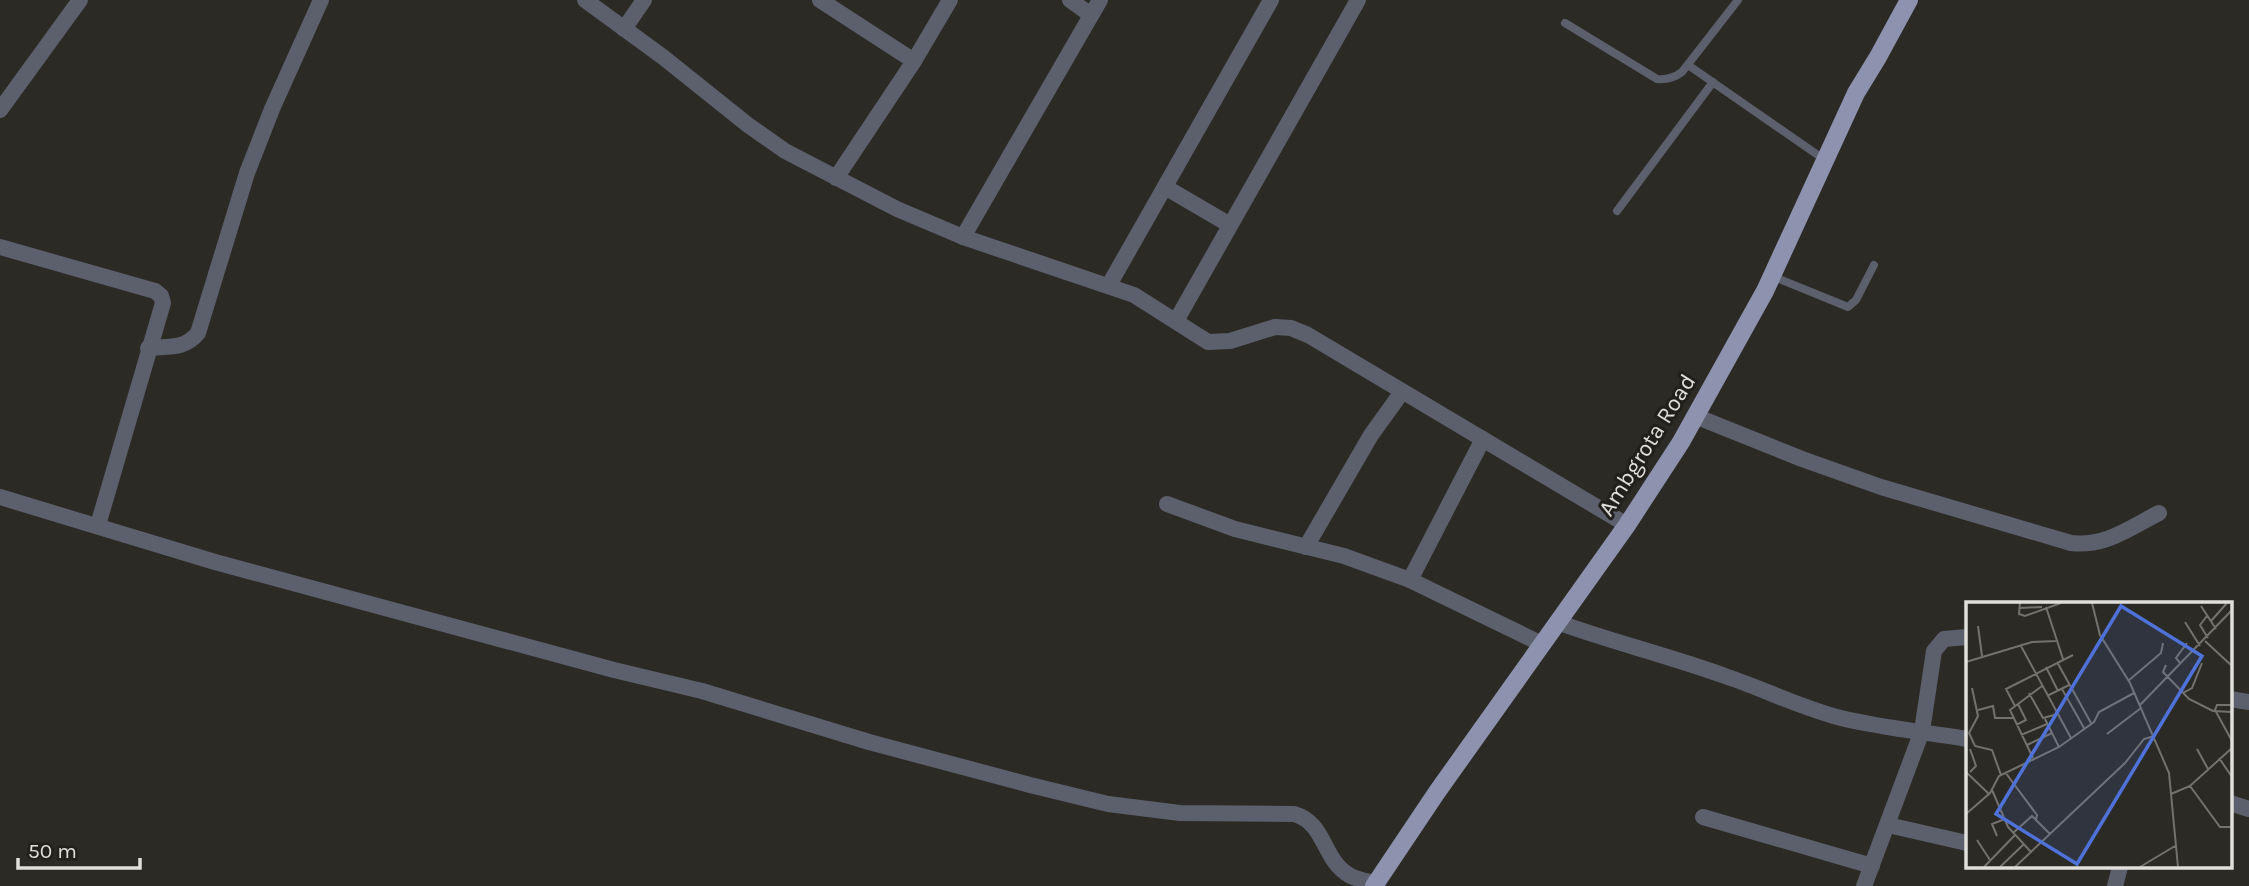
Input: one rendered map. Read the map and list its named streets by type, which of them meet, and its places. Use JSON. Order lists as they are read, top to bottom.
{
  "streets": {
    "main road": ["Ambgrota Road"]
  },
  "scale_bar": "50 m"
}
